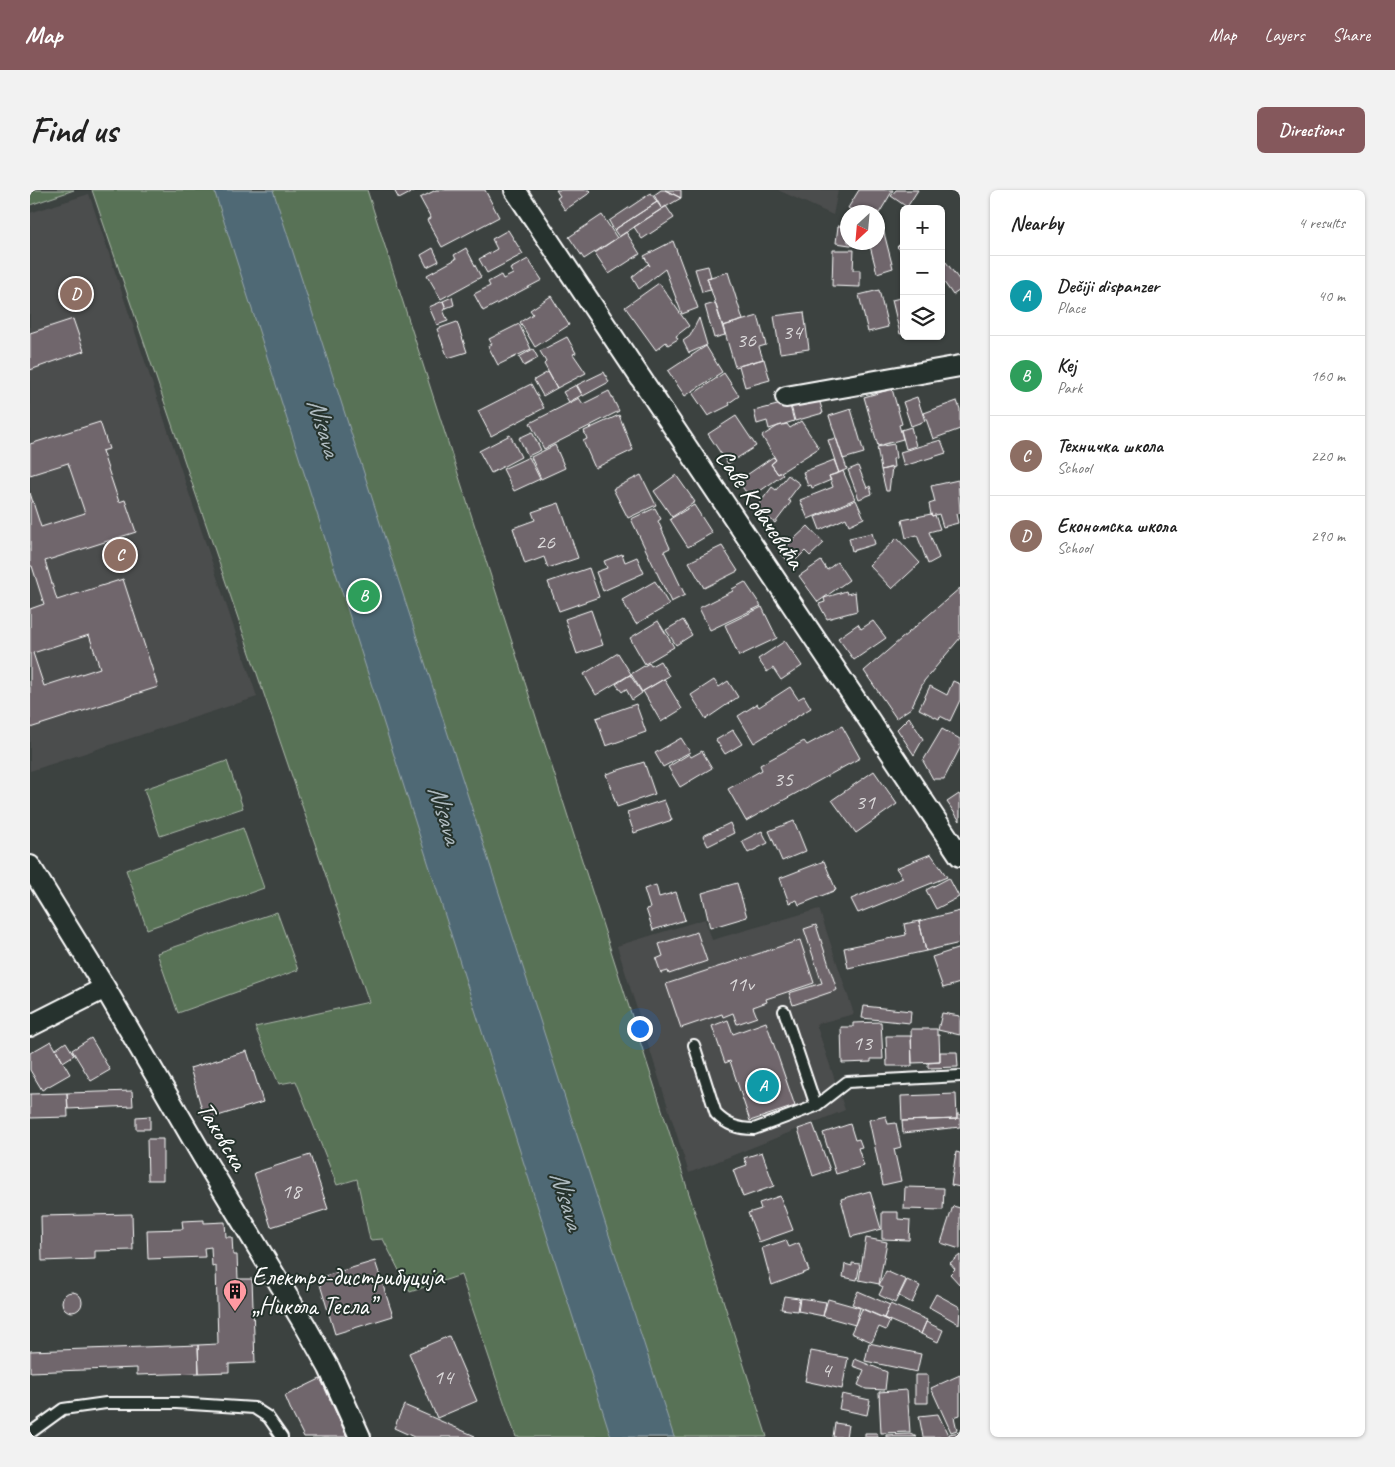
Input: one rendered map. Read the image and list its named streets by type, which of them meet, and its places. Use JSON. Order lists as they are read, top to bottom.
{
  "streets": {
    "street": ["Саве Ковачевића", "Таковска"]
  },
  "water": ["Nisava"],
  "places": {
    "building": ["Електро-дистрибуција „Никола Тесла”"]
  },
  "house_numbers": [
    "34",
    "36",
    "26",
    "35",
    "31",
    "11v",
    "13",
    "18",
    "4",
    "14"
  ],
  "north": "bottom left",
  "page": {
    "header": "Map",
    "nav": ["Map", "Layers", "Share"],
    "buttons": "Directions",
    "title": "Find us",
    "heading": ["Nearby", "4 results"],
    "map_buttons": ["+", "−"],
    "list": [
      {
        "mark": "A",
        "name": "Dečiji dispanzer",
        "note": "Place",
        "value": "40 m"
      },
      {
        "mark": "B",
        "name": "Кеј",
        "note": "Park",
        "value": "160 m"
      },
      {
        "mark": "C",
        "name": "Техничка школа",
        "note": "School",
        "value": "220 m"
      },
      {
        "mark": "D",
        "name": "Економска школа",
        "note": "School",
        "value": "290 m"
      }
    ],
    "pins": [
      "D",
      "C",
      "B",
      "A"
    ]
  }
}
